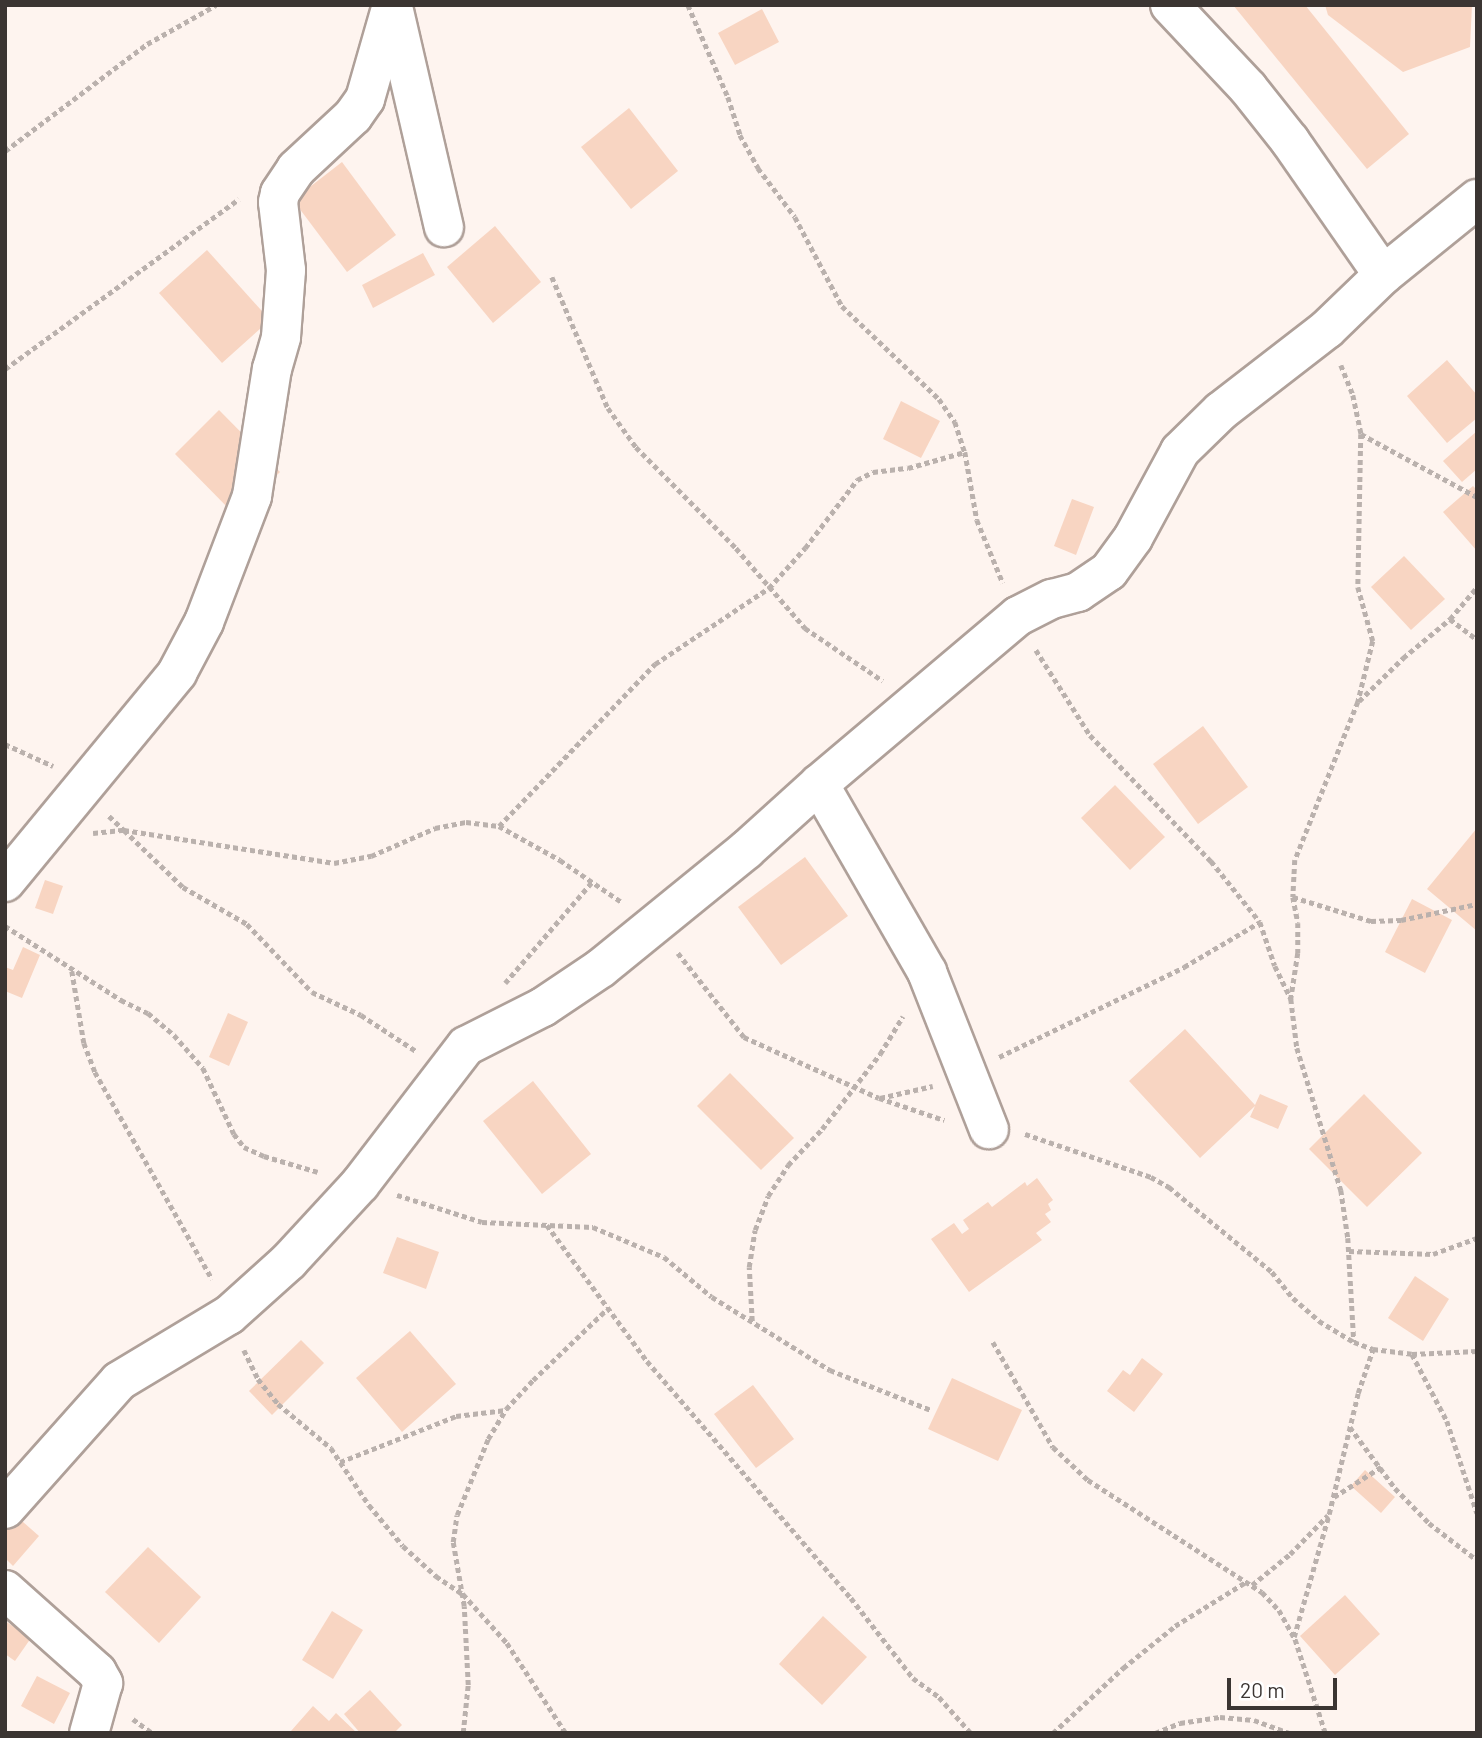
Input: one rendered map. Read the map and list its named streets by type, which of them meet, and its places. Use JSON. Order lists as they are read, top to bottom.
{
  "scale_bar": "20 m"
}
